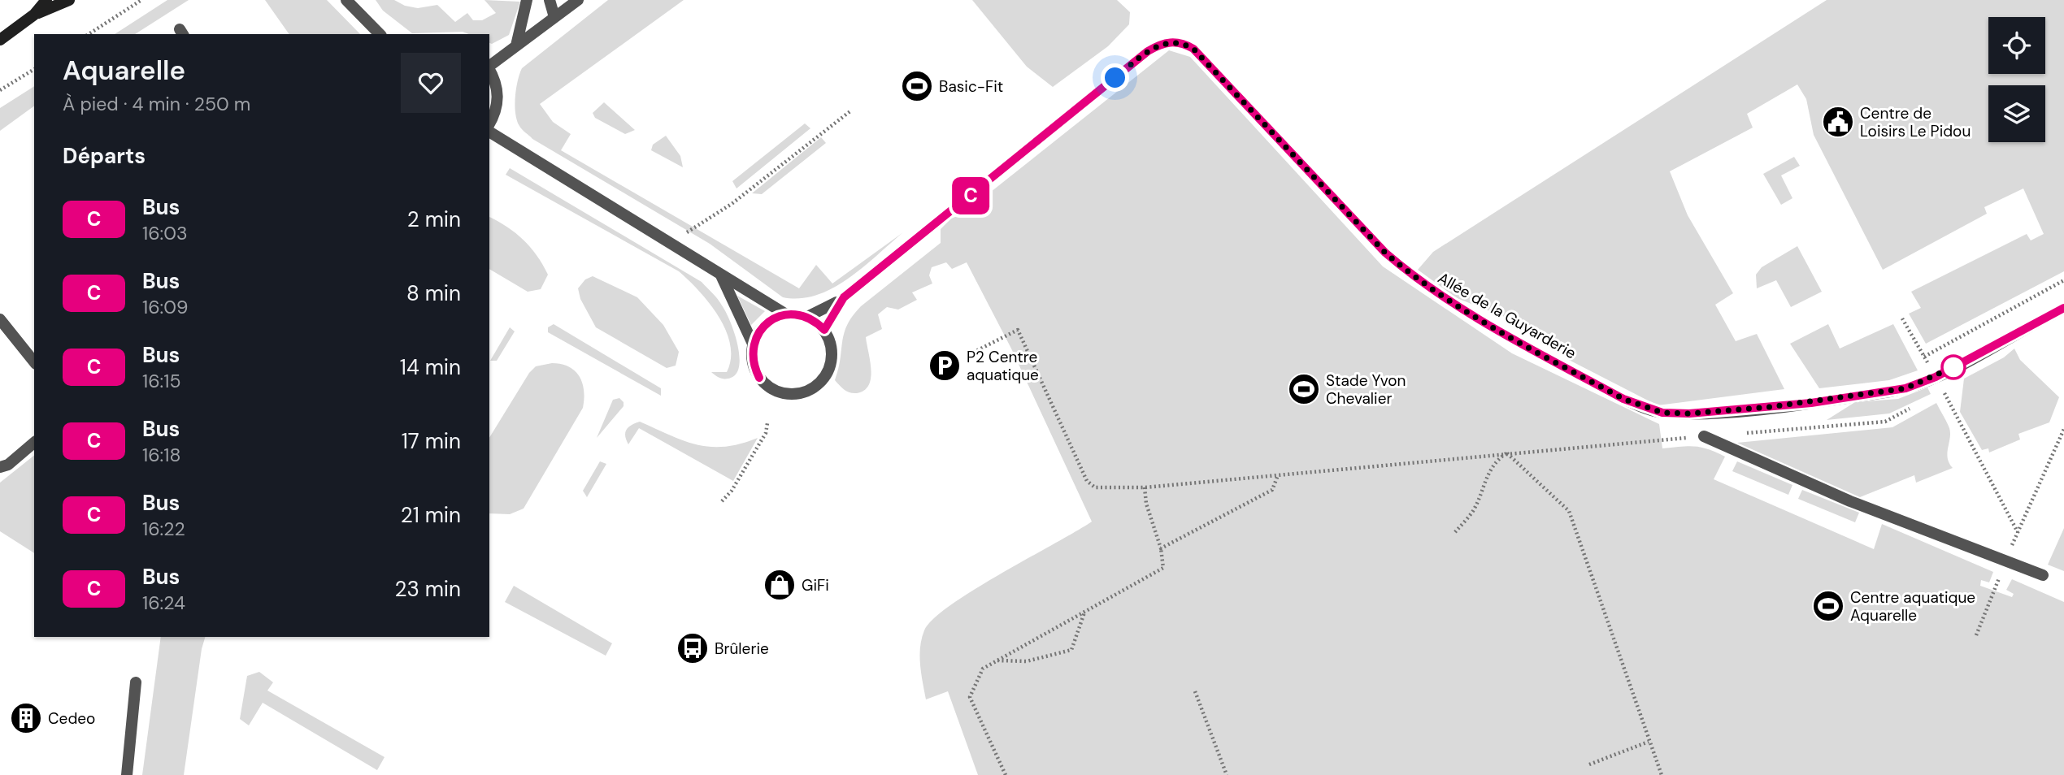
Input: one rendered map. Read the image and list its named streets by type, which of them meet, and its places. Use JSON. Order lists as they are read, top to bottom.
{
  "streets": {
    "street": ["Allée de la Guyarderie"]
  },
  "places": {
    "sports": ["Basic-Fit", "Stade Yvon Chevalier", "Centre aquatique Aquarelle"],
    "public building": ["Centre de Loisirs Le Pidou"],
    "parking": ["P2 Centre aquatique"],
    "shop": ["GiFi"],
    "bus stop": ["Brûlerie"],
    "building": ["Cedeo"]
  },
  "lines": ["bus line C"],
  "page": {
    "on_map": "C",
    "heading": [
      ["Aquarelle", "À pied · 4 min · 250 m"],
      "Départs"
    ],
    "list": [
      {
        "mark": "C",
        "name": "Bus",
        "note": "16:03",
        "value": "2 min"
      },
      {
        "mark": "C",
        "name": "Bus",
        "note": "16:09",
        "value": "8 min"
      },
      {
        "mark": "C",
        "name": "Bus",
        "note": "16:15",
        "value": "14 min"
      },
      {
        "mark": "C",
        "name": "Bus",
        "note": "16:18",
        "value": "17 min"
      },
      {
        "mark": "C",
        "name": "Bus",
        "note": "16:22",
        "value": "21 min"
      },
      {
        "mark": "C",
        "name": "Bus",
        "note": "16:24",
        "value": "23 min"
      }
    ]
  }
}
